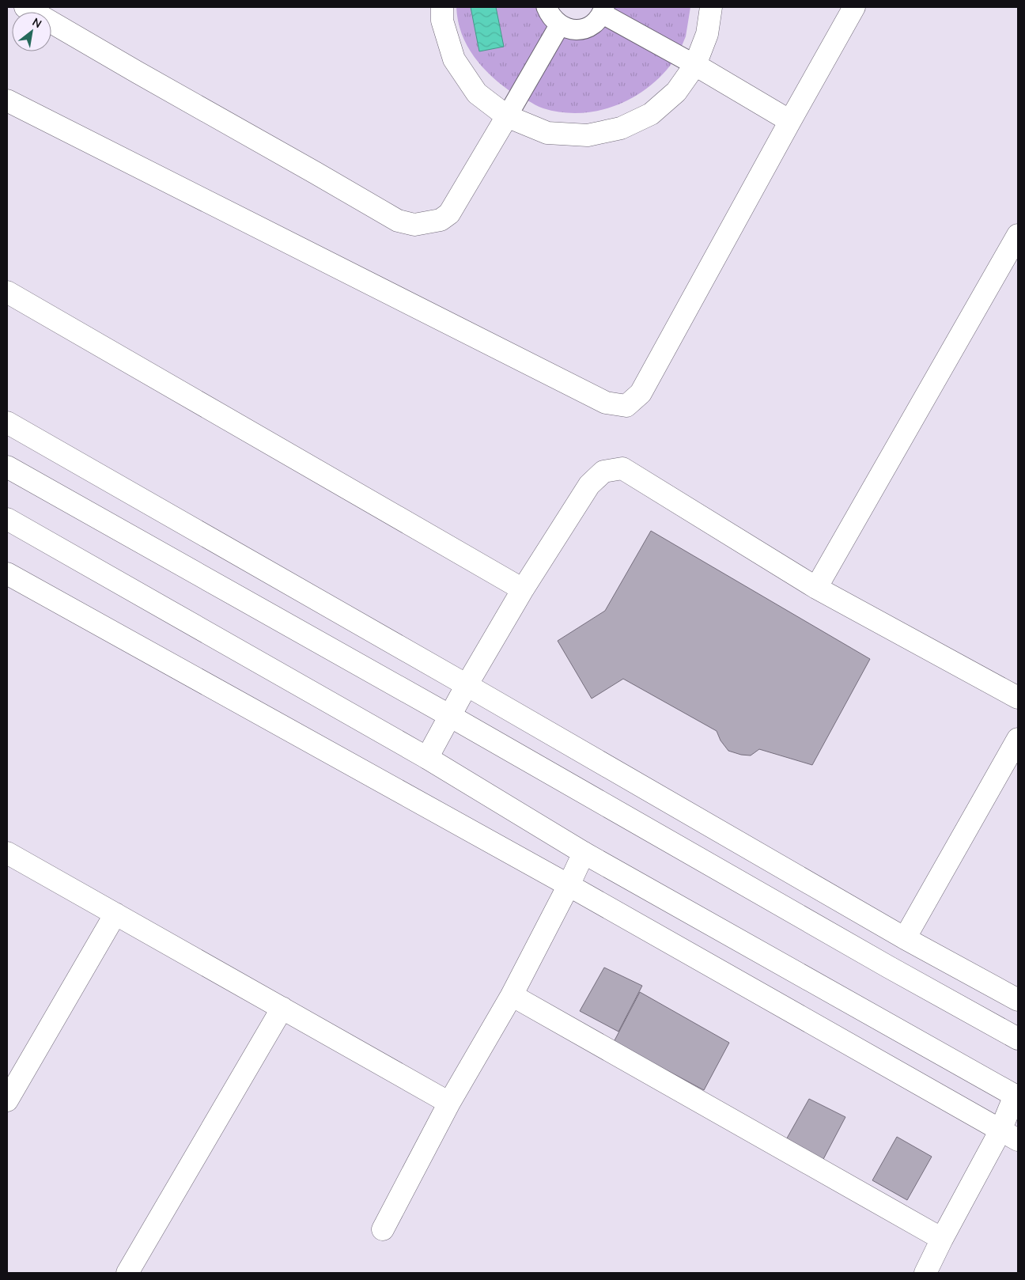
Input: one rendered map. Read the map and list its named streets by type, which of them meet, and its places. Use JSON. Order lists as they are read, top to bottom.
{
  "north": "top right"
}
